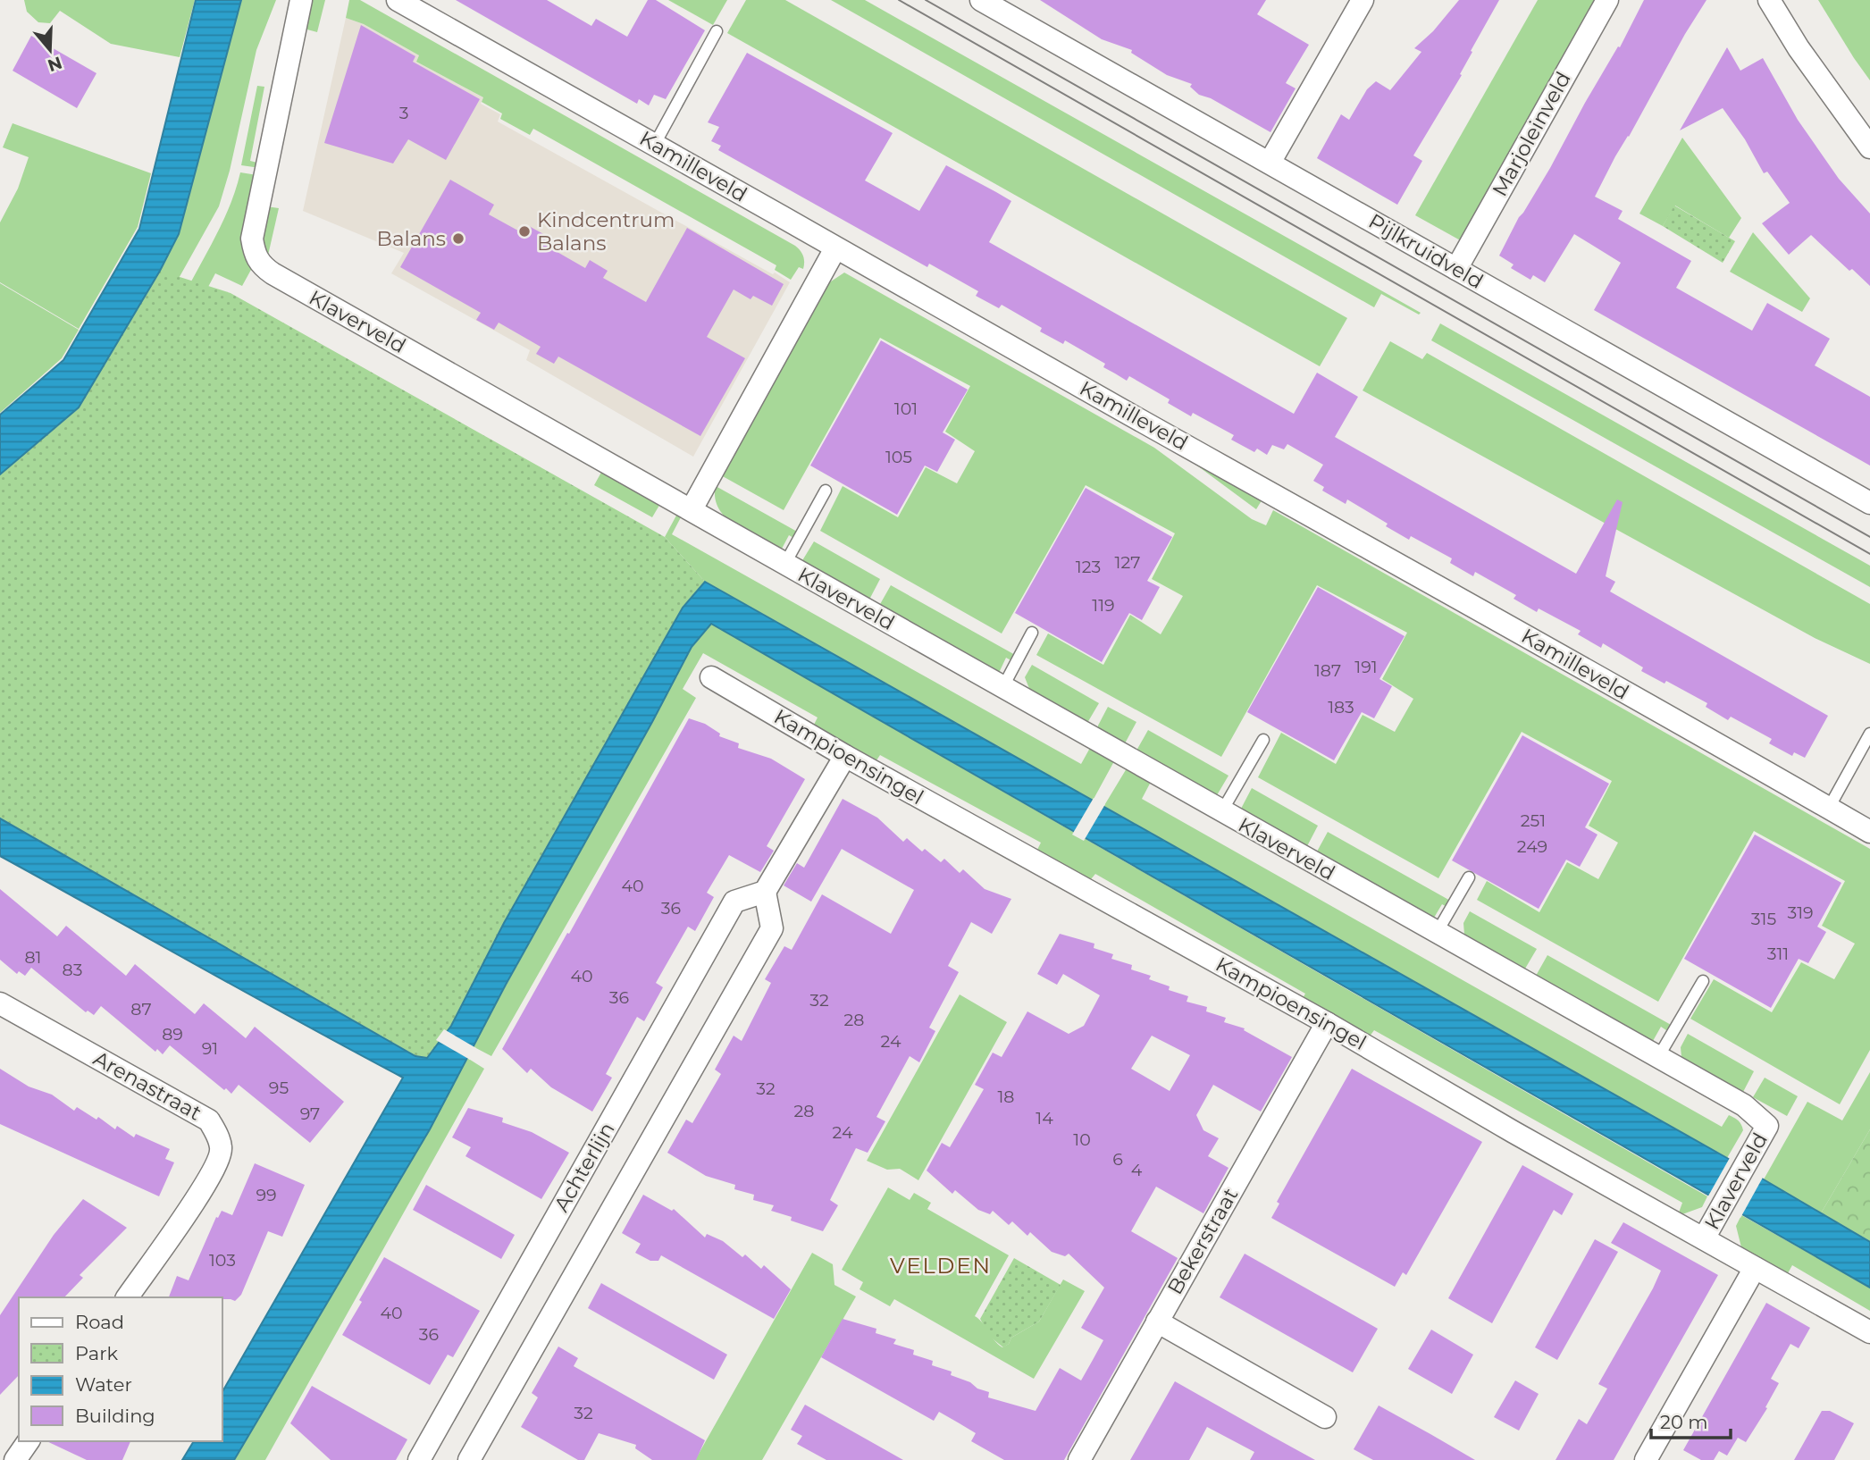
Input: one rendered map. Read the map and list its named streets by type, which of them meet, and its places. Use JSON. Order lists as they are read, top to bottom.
{
  "streets": {
    "street": [
      "Marjoleinveld",
      "Kamilleveld",
      "Pijlkruidveld",
      "Klaverveld",
      "Kampioensingel",
      "Arenastraat",
      "Achterlijn",
      "Bekerstraat"
    ]
  },
  "crossings": [
    ["Marjoleinveld", "Pijlkruidveld"],
    ["Klaverveld", "Kampioensingel"],
    ["Kampioensingel", "Bekerstraat"]
  ],
  "districts": ["VELDEN"],
  "places": ["Kindcentrum Balans", "Balans"],
  "house_numbers": [
    "3",
    "101",
    "105",
    "127",
    "123",
    "119",
    "191",
    "187",
    "183",
    "251",
    "249",
    "40",
    "36",
    "319",
    "315",
    "311",
    "81",
    "83",
    "40",
    "36",
    "32",
    "87",
    "28",
    "89",
    "24",
    "91",
    "95",
    "32",
    "18",
    "28",
    "97",
    "14",
    "24",
    "10",
    "6",
    "4",
    "99",
    "103",
    "40",
    "36",
    "32"
  ],
  "legend": [
    "Road",
    "Park",
    "Water",
    "Building"
  ],
  "scale_bar": "20 m",
  "north": "bottom"
}
